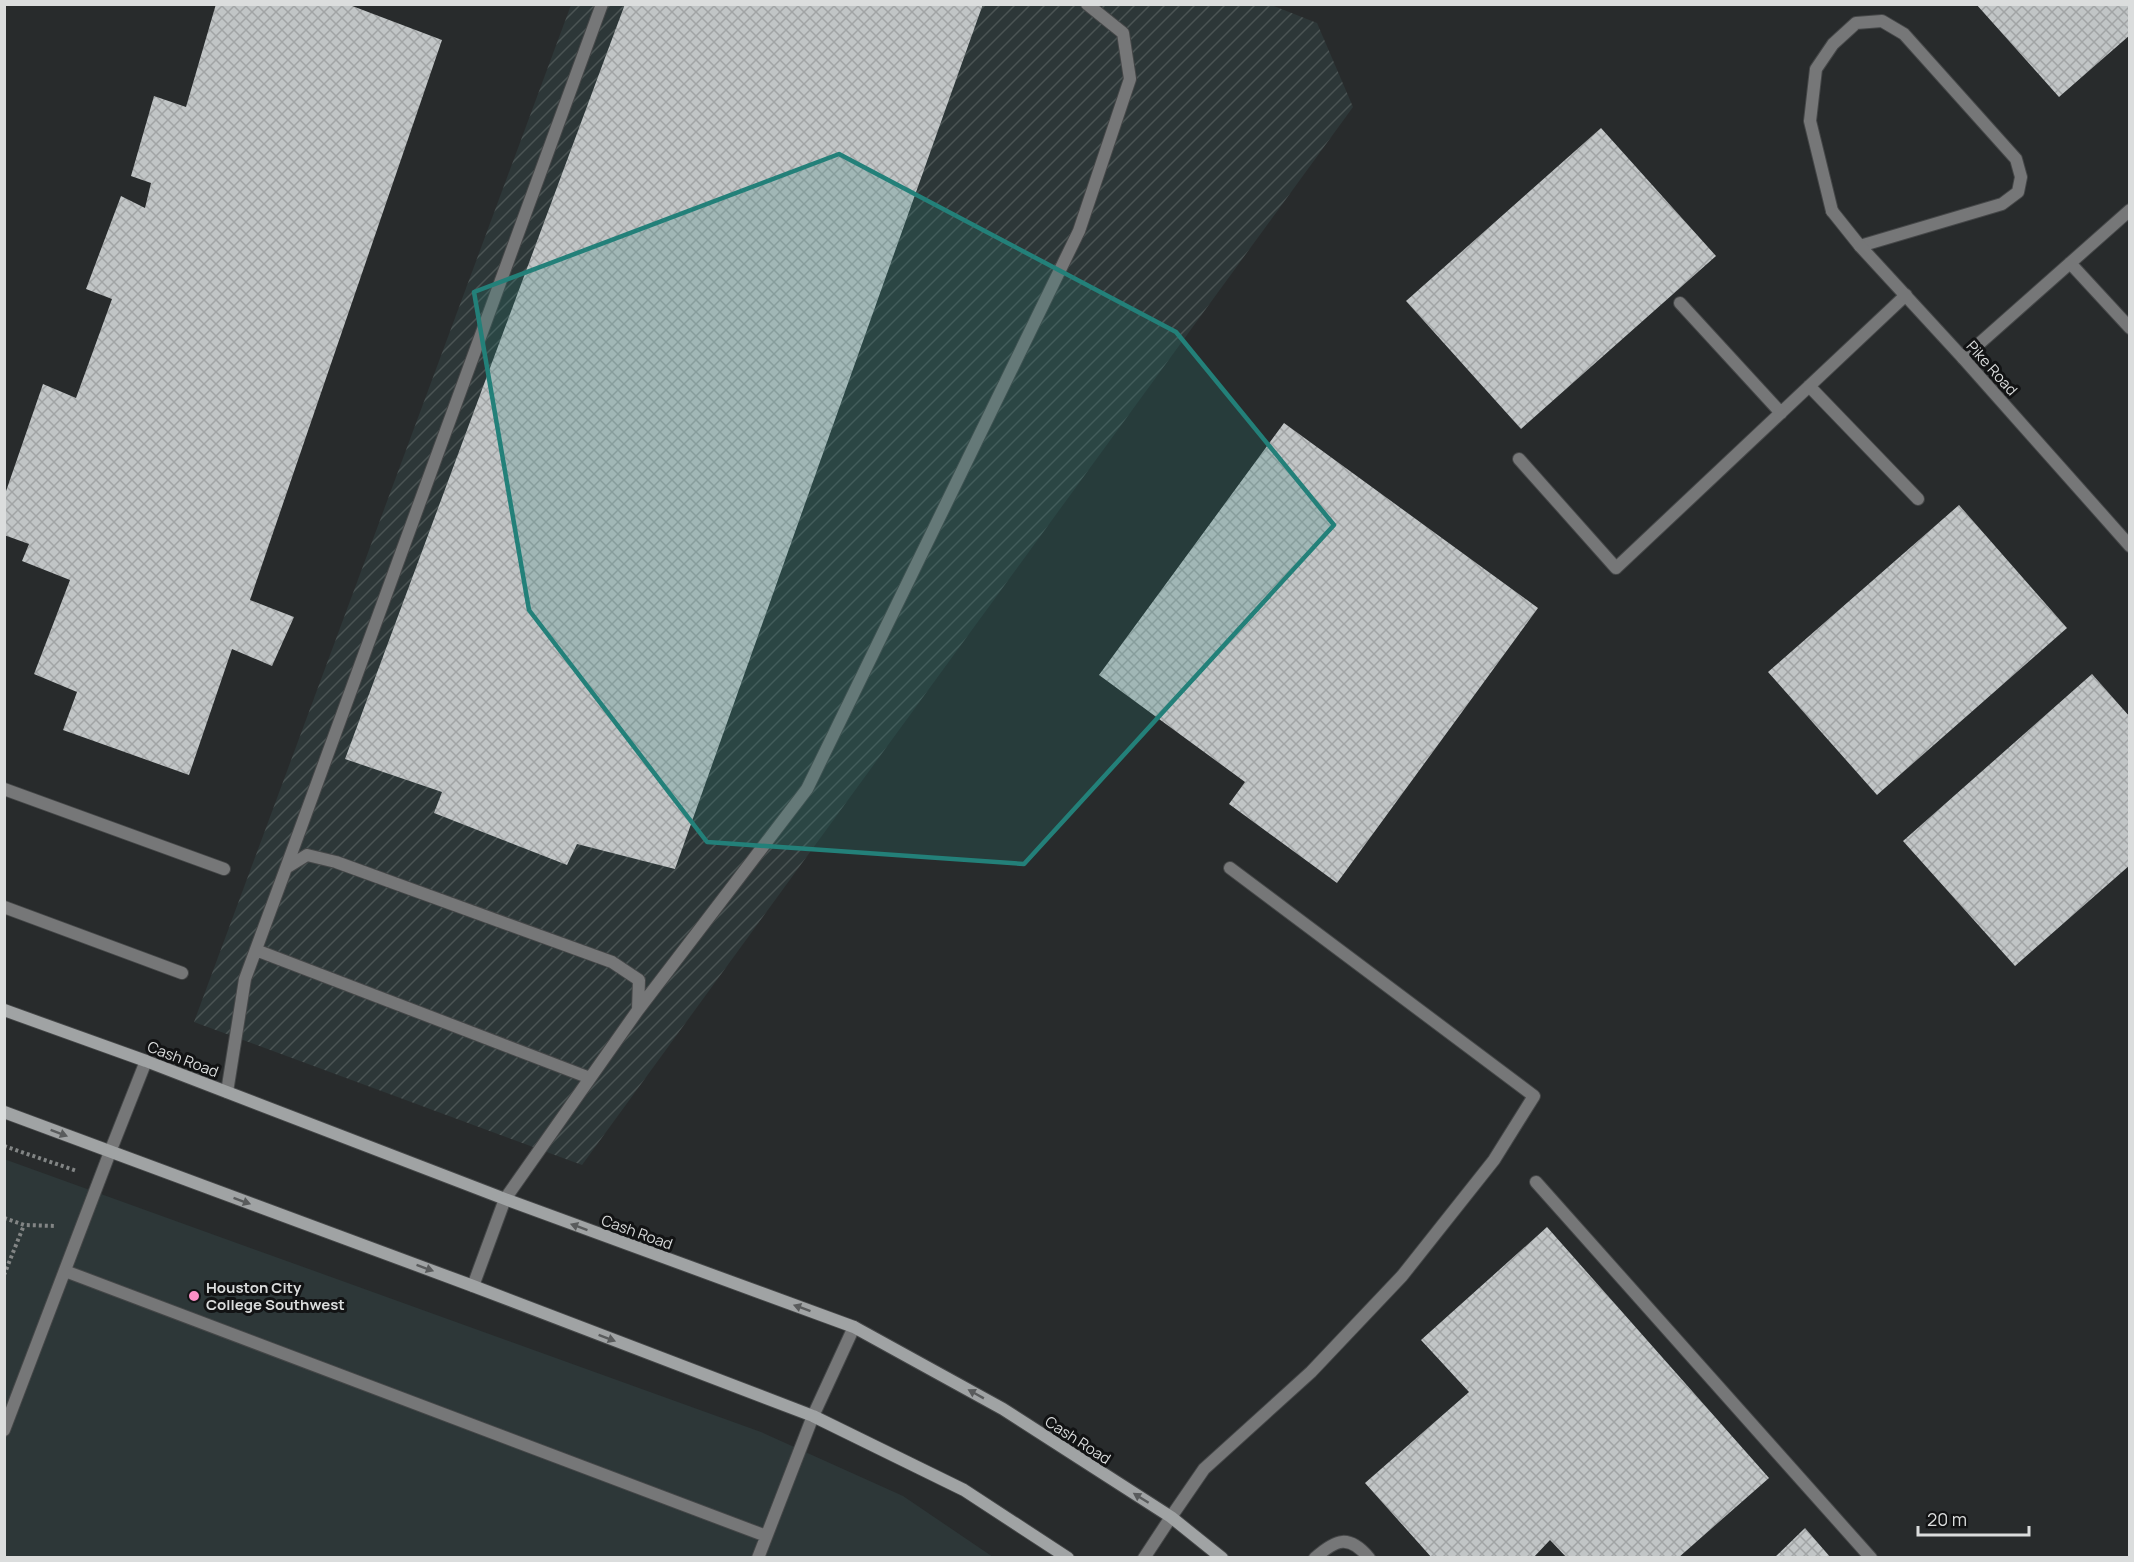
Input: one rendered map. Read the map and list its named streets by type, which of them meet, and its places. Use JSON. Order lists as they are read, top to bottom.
{
  "streets": {
    "street": ["Pike Road", "Cash Road"]
  },
  "places": ["Houston City College Southwest"],
  "scale_bar": "20 m"
}
